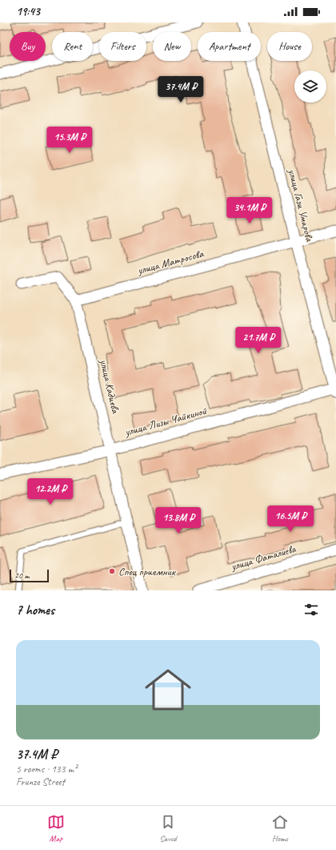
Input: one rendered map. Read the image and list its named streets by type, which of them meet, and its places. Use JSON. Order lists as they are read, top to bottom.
{
  "streets": {
    "street": [
      "улица Гази Умарова",
      "улица Матросова",
      "улица Кадиева",
      "улица Лизы Чайкиной",
      "улица Фаталиева"
    ]
  },
  "crossings": [
    ["улица Гази Умарова", "улица Матросова"],
    ["улица Гази Умарова", "улица Лизы Чайкиной"],
    ["улица Матросова", "улица Кадиева"],
    ["улица Кадиева", "улица Лизы Чайкиной"]
  ],
  "places": ["Спец приемник"],
  "scale_bar": "20 m",
  "page": {
    "status": "19:43",
    "chip": [
      "Buy",
      "Rent",
      "Filters",
      "New",
      "Apartment",
      "House"
    ],
    "price": [
      "37.4M ₽",
      "15.3M ₽",
      "34.1M ₽",
      "21.7M ₽",
      "12.2M ₽",
      "16.5M ₽",
      "13.8M ₽"
    ],
    "scale": "20 m",
    "heading": "7 homes",
    "list": [
      {
        "name": "37.4M ₽",
        "note": "5 rooms · 133 m² · Frunze Street"
      }
    ],
    "tabs": ["Map", "Saved", "Home"]
  }
}
